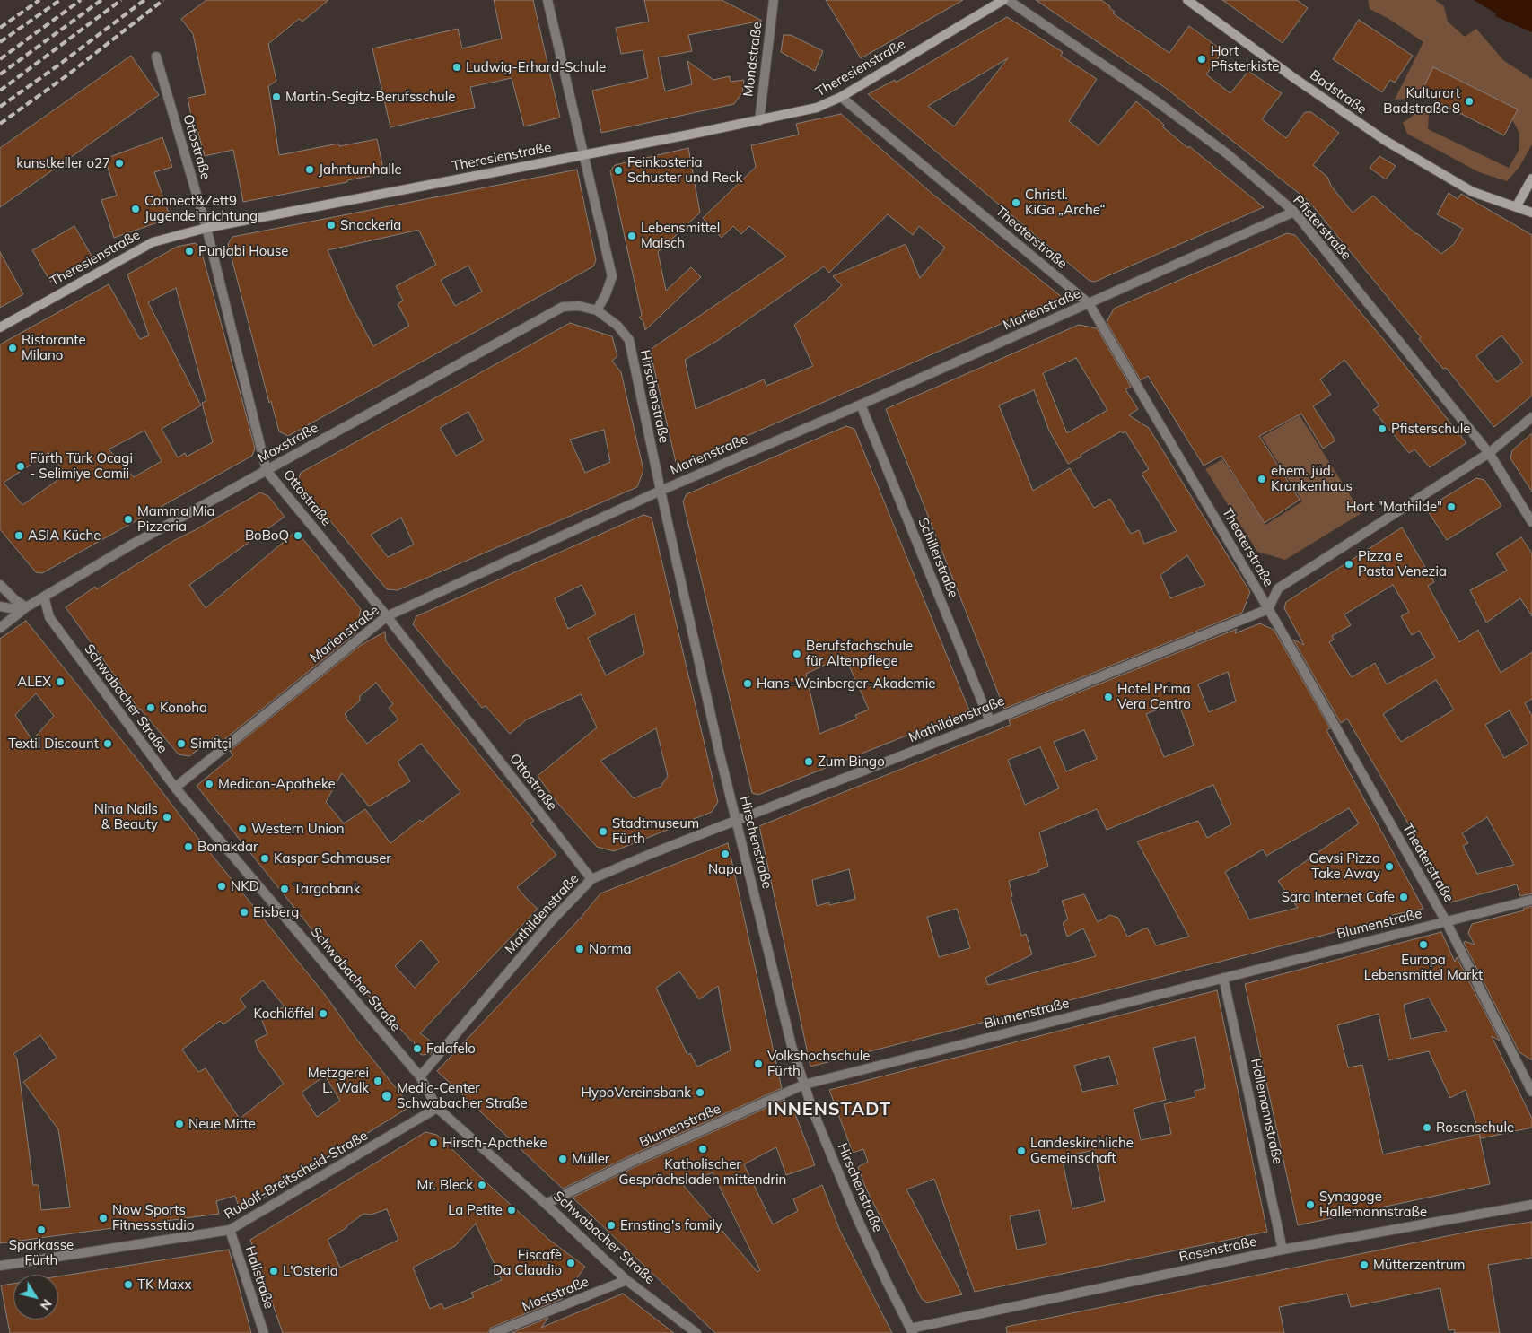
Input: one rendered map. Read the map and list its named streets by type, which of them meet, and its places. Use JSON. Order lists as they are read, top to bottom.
{
  "streets": {
    "street": [
      "Mondstraße",
      "Theresienstraße",
      "Badstraße",
      "Ottostraße",
      "Pfisterstraße",
      "Theaterstraße",
      "Marienstraße",
      "Hirschenstraße",
      "Maxstraße",
      "Schillerstraße",
      "Schwabacher Straße",
      "Mathildenstraße",
      "Blumenstraße",
      "Hallemannstraße",
      "Rudolf-Breitscheid-Straße",
      "Rosenstraße",
      "Hallstraße",
      "Moststraße"
    ]
  },
  "crossings": [
    ["Mondstraße", "Theresienstraße"],
    ["Theresienstraße", "Ottostraße"],
    ["Theresienstraße", "Theaterstraße"],
    ["Ottostraße", "Marienstraße"],
    ["Ottostraße", "Maxstraße"],
    ["Ottostraße", "Mathildenstraße"],
    ["Pfisterstraße", "Marienstraße"],
    ["Theaterstraße", "Marienstraße"],
    ["Theaterstraße", "Mathildenstraße"],
    ["Theaterstraße", "Blumenstraße"],
    ["Marienstraße", "Hirschenstraße"],
    ["Marienstraße", "Schillerstraße"],
    ["Marienstraße", "Schwabacher Straße"],
    ["Hirschenstraße", "Maxstraße"],
    ["Hirschenstraße", "Mathildenstraße"],
    ["Hirschenstraße", "Blumenstraße"],
    ["Hirschenstraße", "Rosenstraße"],
    ["Maxstraße", "Schwabacher Straße"],
    ["Schillerstraße", "Mathildenstraße"],
    ["Schwabacher Straße", "Mathildenstraße"],
    ["Schwabacher Straße", "Blumenstraße"],
    ["Schwabacher Straße", "Rudolf-Breitscheid-Straße"],
    ["Schwabacher Straße", "Moststraße"],
    ["Blumenstraße", "Hallemannstraße"],
    ["Hallemannstraße", "Rosenstraße"],
    ["Rudolf-Breitscheid-Straße", "Hallstraße"]
  ],
  "districts": ["INNENSTADT"],
  "places": [
    "Hort Pfisterkiste",
    "Ludwig-Erhard-Schule",
    "Martin-Segitz-Berufsschule",
    "Kulturort Badstraße 8",
    "kunstkeller o27",
    "Jahnturnhalle",
    "Feinkosteria Schuster und Reck",
    "Christl. KiGa „Arche“",
    "Connect&Zett9 Jugendeinrichtung",
    "Snackeria",
    "Lebensmittel Maisch",
    "Punjabi House",
    "Ristorante Milano",
    "Pfisterschule",
    "Fürth Türk Ocagi - Selimiye Camii",
    "ehem. jüd. Krankenhaus",
    "Hort \"Mathilde\"",
    "Mamma Mia Pizzeria",
    "ASIA Küche",
    "BoBoQ",
    "Pizza e Pasta Venezia",
    "Berufsfachschule für Altenpflege",
    "ALEX",
    "Hans-Weinberger-Akademie",
    "Hotel Prima Vera Centro",
    "Konoha",
    "Textil Discount",
    "Simitçi",
    "Zum Bingo",
    "Medicon-Apotheke",
    "Nina Nails & Beauty",
    "Western Union",
    "Stadtmuseum Fürth",
    "Bonakdar",
    "Napa",
    "Kaspar Schmauser",
    "Gevsi Pizza Take Away",
    "NKD",
    "Targobank",
    "Sara Internet Cafe",
    "Eisberg",
    "Europa Lebensmittel Markt",
    "Norma",
    "Kochlöffel",
    "Falafelo",
    "Volkshochschule Fürth",
    "Metzgerei L. Walk",
    "HypoVereinsbank",
    "Medic-Center Schwabacher Straße",
    "Neue Mitte",
    "Rosenschule",
    "Hirsch-Apotheke",
    "Katholischer Gesprächsladen mittendrin",
    "Landeskirchliche Gemeinschaft",
    "Müller",
    "Mr. Bleck",
    "Synagoge Hallemannstraße",
    "La Petite",
    "Now Sports Fitnessstudio",
    "Ernsting's family",
    "Sparkasse Fürth",
    "Eiscafè Da Claudio",
    "Mütterzentrum",
    "L'Osteria",
    "TK Maxx"
  ],
  "north": "bottom right"
}
